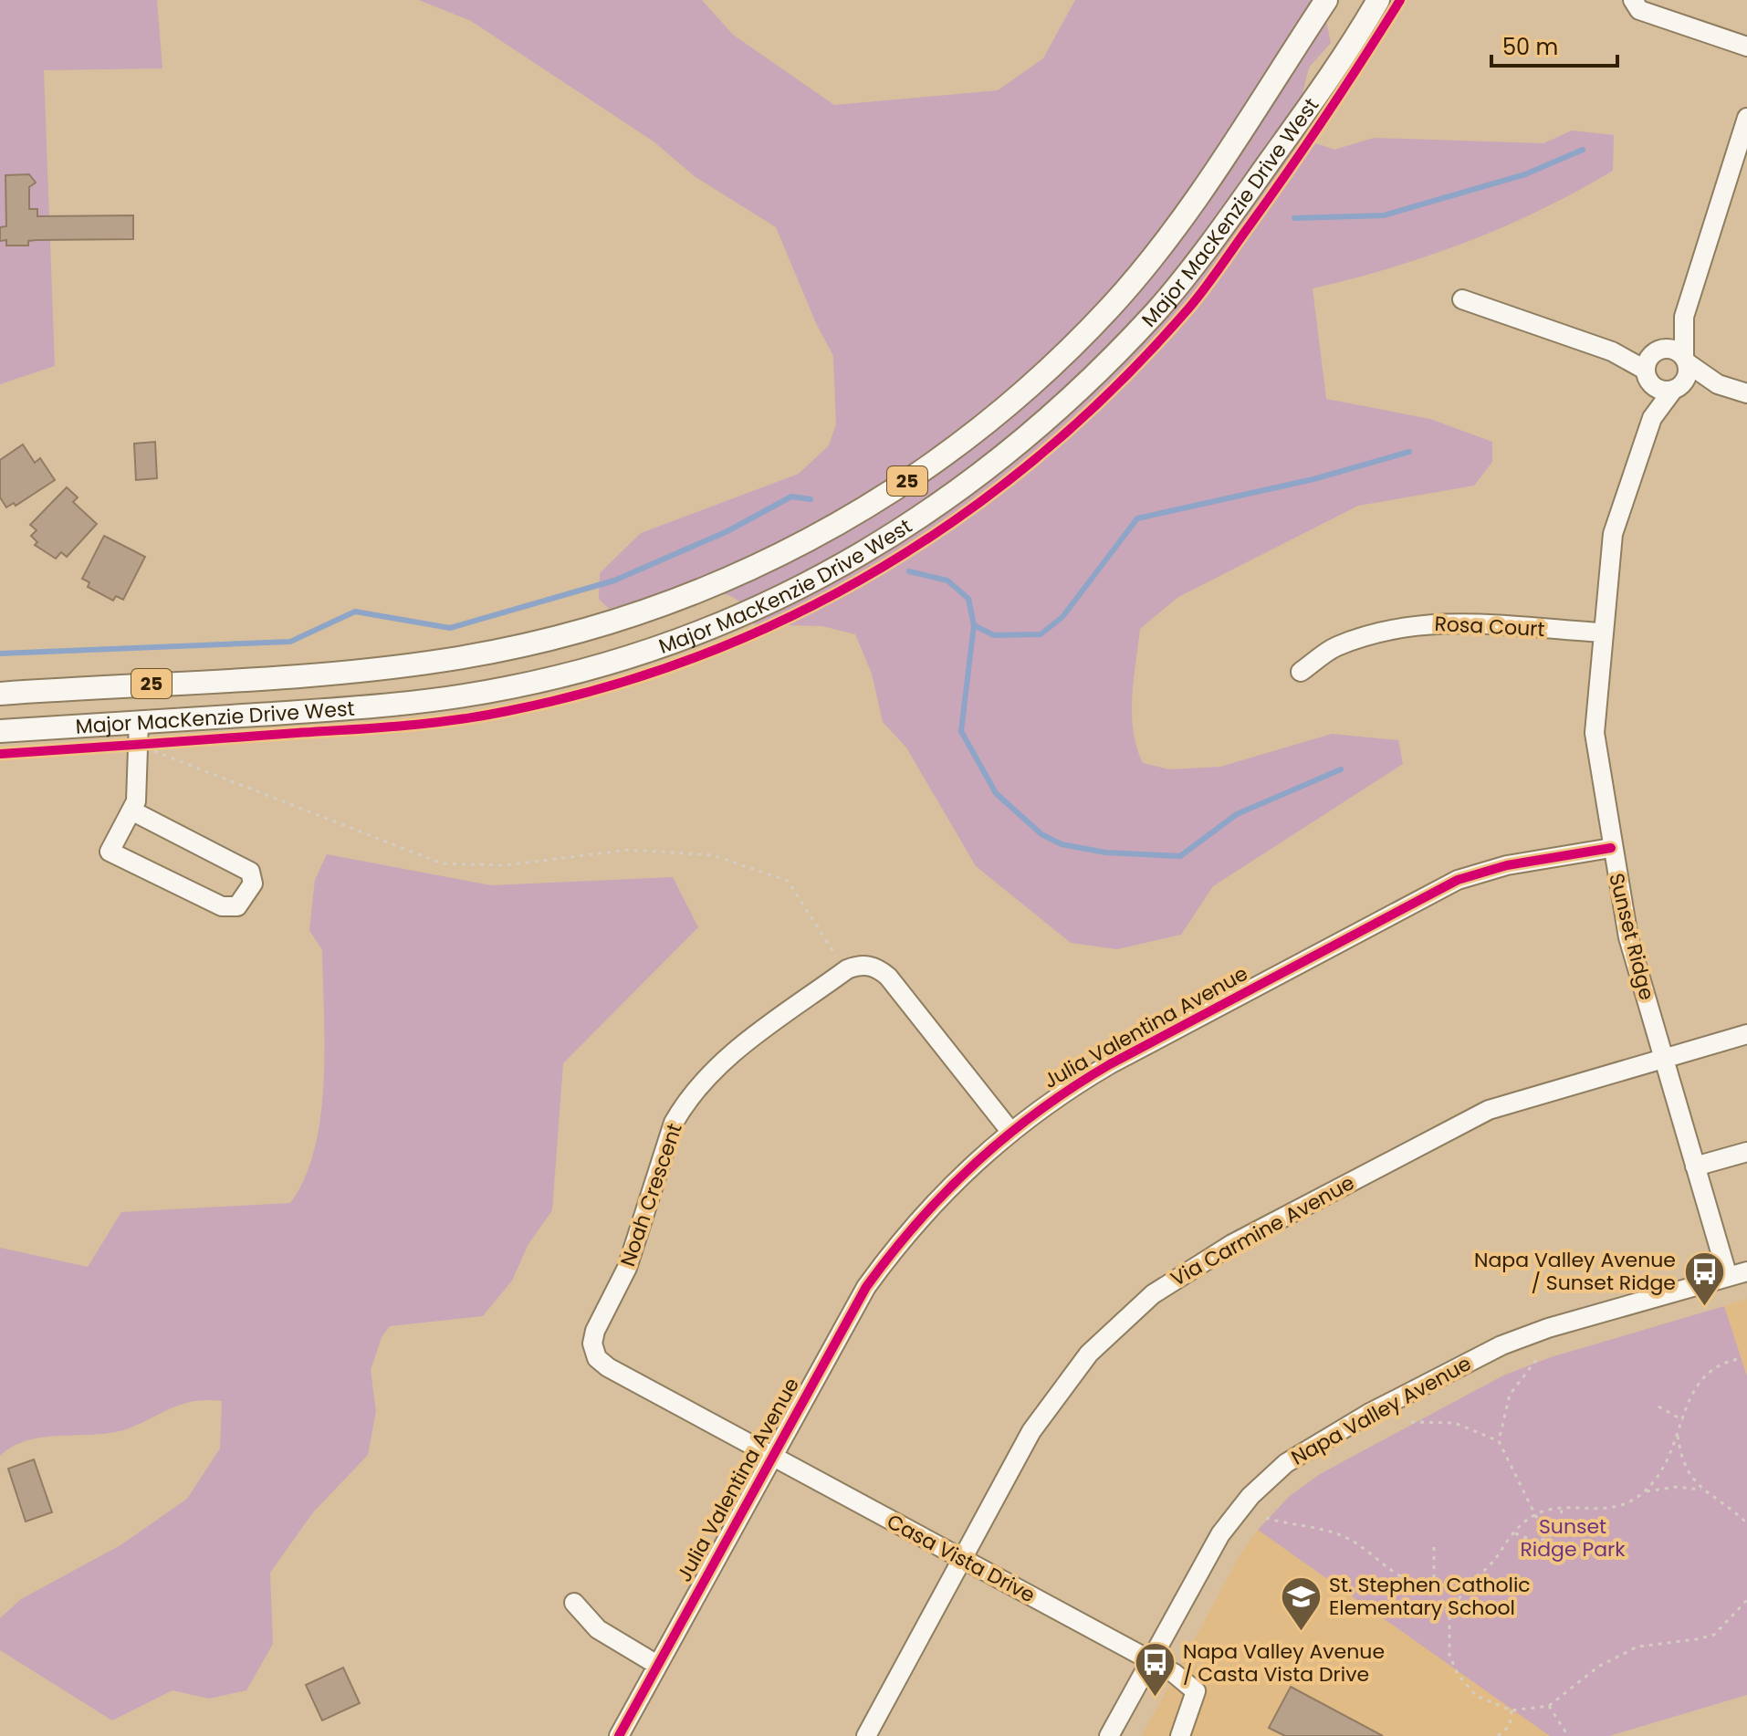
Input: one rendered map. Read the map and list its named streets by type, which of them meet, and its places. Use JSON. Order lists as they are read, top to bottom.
{
  "streets": {
    "main road": ["Major MacKenzie Drive West", "25"],
    "street": [
      "Rosa Court",
      "Sunset Ridge",
      "Julia Valentina Avenue",
      "Noah Crescent",
      "Via Carmine Avenue",
      "Napa Valley Avenue",
      "Casa Vista Drive"
    ]
  },
  "crossings": [
    ["Rosa Court", "Sunset Ridge"],
    ["Sunset Ridge", "Julia Valentina Avenue"],
    ["Sunset Ridge", "Via Carmine Avenue"],
    ["Sunset Ridge", "Napa Valley Avenue"],
    ["Julia Valentina Avenue", "Noah Crescent"],
    ["Julia Valentina Avenue", "Casa Vista Drive"],
    ["Noah Crescent", "Casa Vista Drive"],
    ["Via Carmine Avenue", "Casa Vista Drive"],
    ["Napa Valley Avenue", "Casa Vista Drive"]
  ],
  "parks": ["Sunset Ridge Park"],
  "places": {
    "bus stop": ["Napa Valley Avenue / Sunset Ridge", "Napa Valley Avenue / Casta Vista Drive"],
    "school or university": ["St. Stephen Catholic Elementary School"]
  },
  "scale_bar": "50 m"
}
